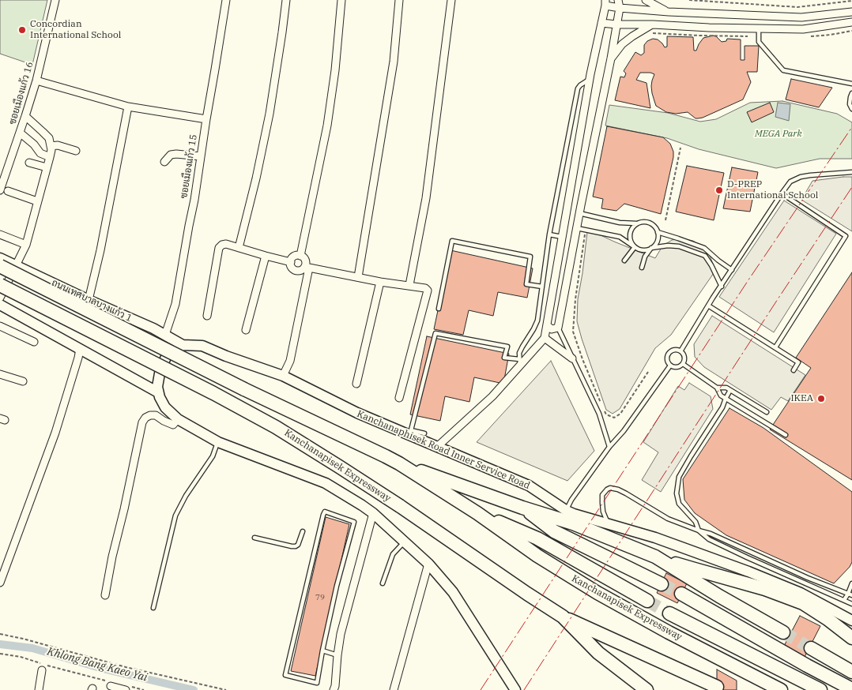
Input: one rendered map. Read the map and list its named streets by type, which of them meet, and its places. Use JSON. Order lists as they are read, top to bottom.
{
  "streets": {
    "highway": ["Kanchanapisek Expressway"],
    "main road": ["ถนนเทศบาลบางแก้ว 1", "Kanchanaphisek Road Inner Service Road"],
    "street": ["ซอยเมืองแก้ว 16", "ซอยเมืองแก้ว 15"]
  },
  "crossings": [
    ["ซอยเมืองแก้ว 15", "ถนนเทศบาลบางแก้ว 1"],
    ["ถนนเทศบาลบางแก้ว 1", "Kanchanaphisek Road Inner Service Road"]
  ],
  "water": ["Khlong Bang Kaeo Yai"],
  "parks": ["MEGA Park"],
  "places": ["Concordian International School", "D-PREP International School", "IKEA"],
  "house_numbers": ["79"]
}
